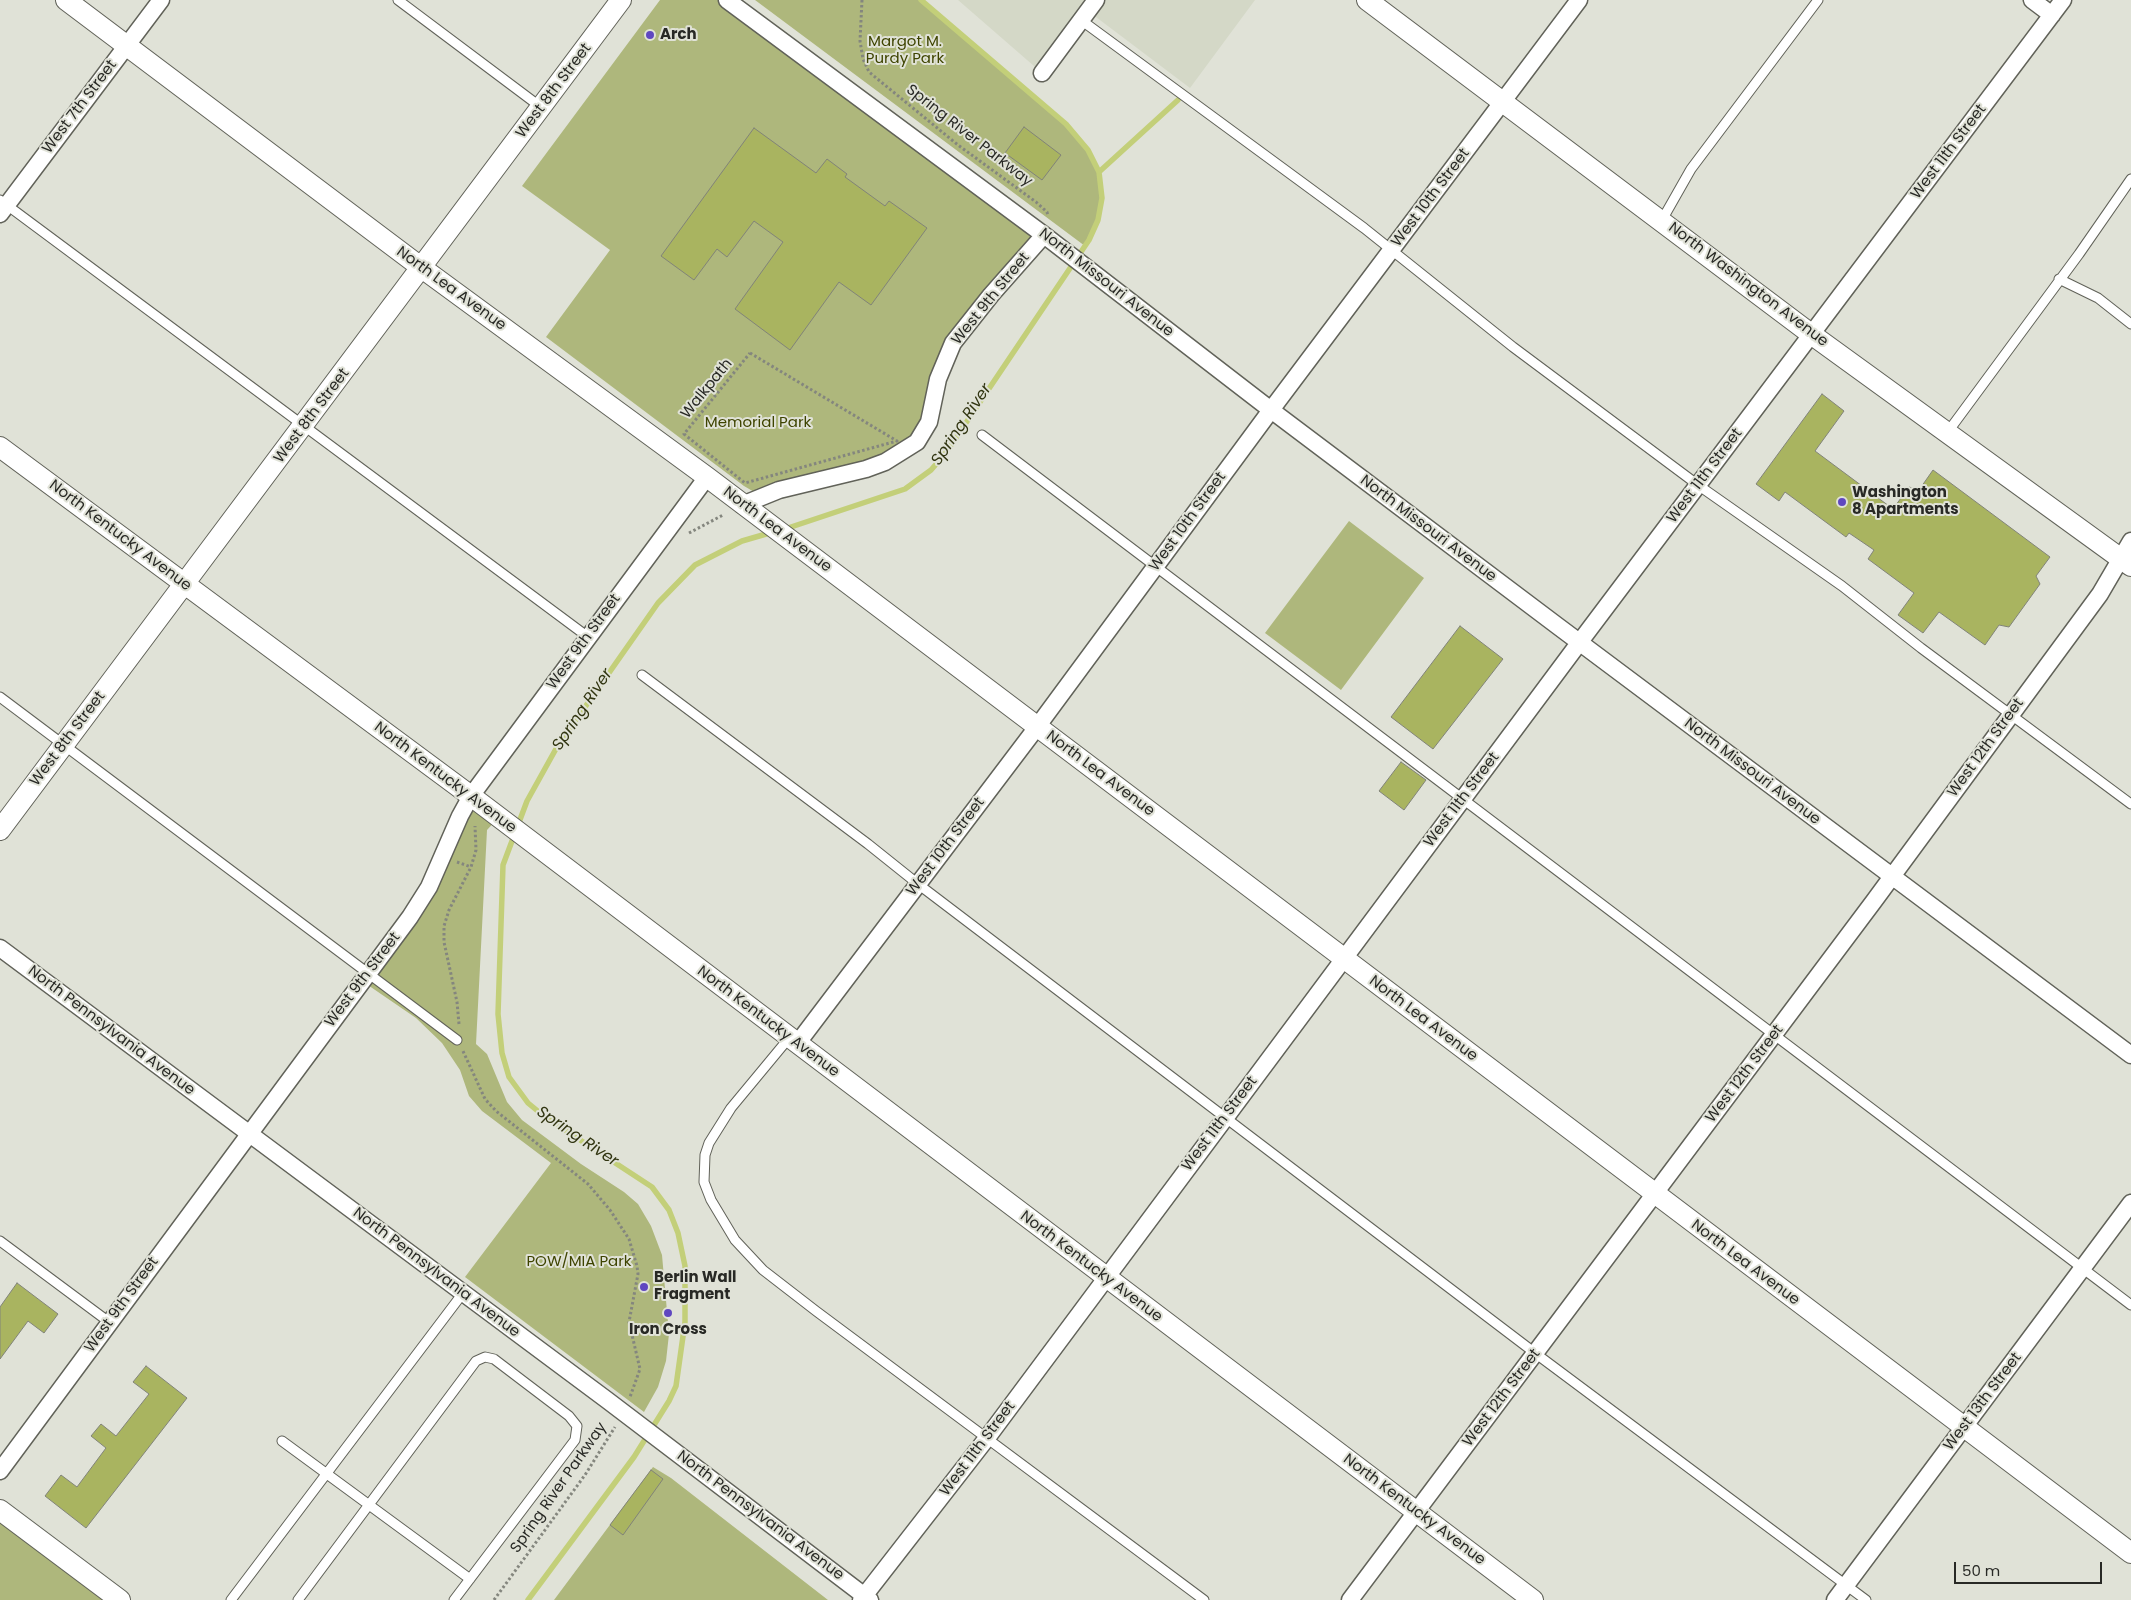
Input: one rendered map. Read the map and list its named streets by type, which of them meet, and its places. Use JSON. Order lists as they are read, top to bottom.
{
  "streets": {
    "street": [
      "West 8th Street",
      "West 7th Street",
      "West 11th Street",
      "West 10th Street",
      "North Missouri Avenue",
      "North Washington Avenue",
      "North Lea Avenue",
      "West 9th Street",
      "North Kentucky Avenue",
      "West 12th Street",
      "North Pennsylvania Avenue",
      "West 13th Street"
    ],
    "path": ["Spring River Parkway", "Walkpath"]
  },
  "crossings": [
    ["West 8th Street", "North Lea Avenue"],
    ["West 8th Street", "North Kentucky Avenue"],
    ["West 7th Street", "North Lea Avenue"],
    ["Spring River Parkway", "North Missouri Avenue"],
    ["Spring River Parkway", "West 9th Street"],
    ["Spring River Parkway", "North Pennsylvania Avenue"],
    ["West 11th Street", "North Missouri Avenue"],
    ["West 11th Street", "North Washington Avenue"],
    ["West 11th Street", "North Lea Avenue"],
    ["West 11th Street", "North Kentucky Avenue"],
    ["West 11th Street", "North Pennsylvania Avenue"],
    ["West 10th Street", "North Missouri Avenue"],
    ["West 10th Street", "North Washington Avenue"],
    ["West 10th Street", "North Lea Avenue"],
    ["West 10th Street", "North Kentucky Avenue"],
    ["North Missouri Avenue", "West 9th Street"],
    ["North Missouri Avenue", "West 12th Street"],
    ["North Washington Avenue", "West 12th Street"],
    ["North Lea Avenue", "West 9th Street"],
    ["North Lea Avenue", "West 12th Street"],
    ["North Lea Avenue", "West 13th Street"],
    ["West 9th Street", "North Kentucky Avenue"],
    ["West 9th Street", "North Pennsylvania Avenue"],
    ["North Kentucky Avenue", "West 12th Street"]
  ],
  "water": ["Spring River"],
  "parks": ["Margot M. Purdy Park", "Memorial Park", "POW/MIA Park"],
  "places": [
    "Arch",
    "Washington 8 Apartments",
    "Berlin Wall Fragment",
    "Iron Cross"
  ],
  "scale_bar": "50 m"
}
